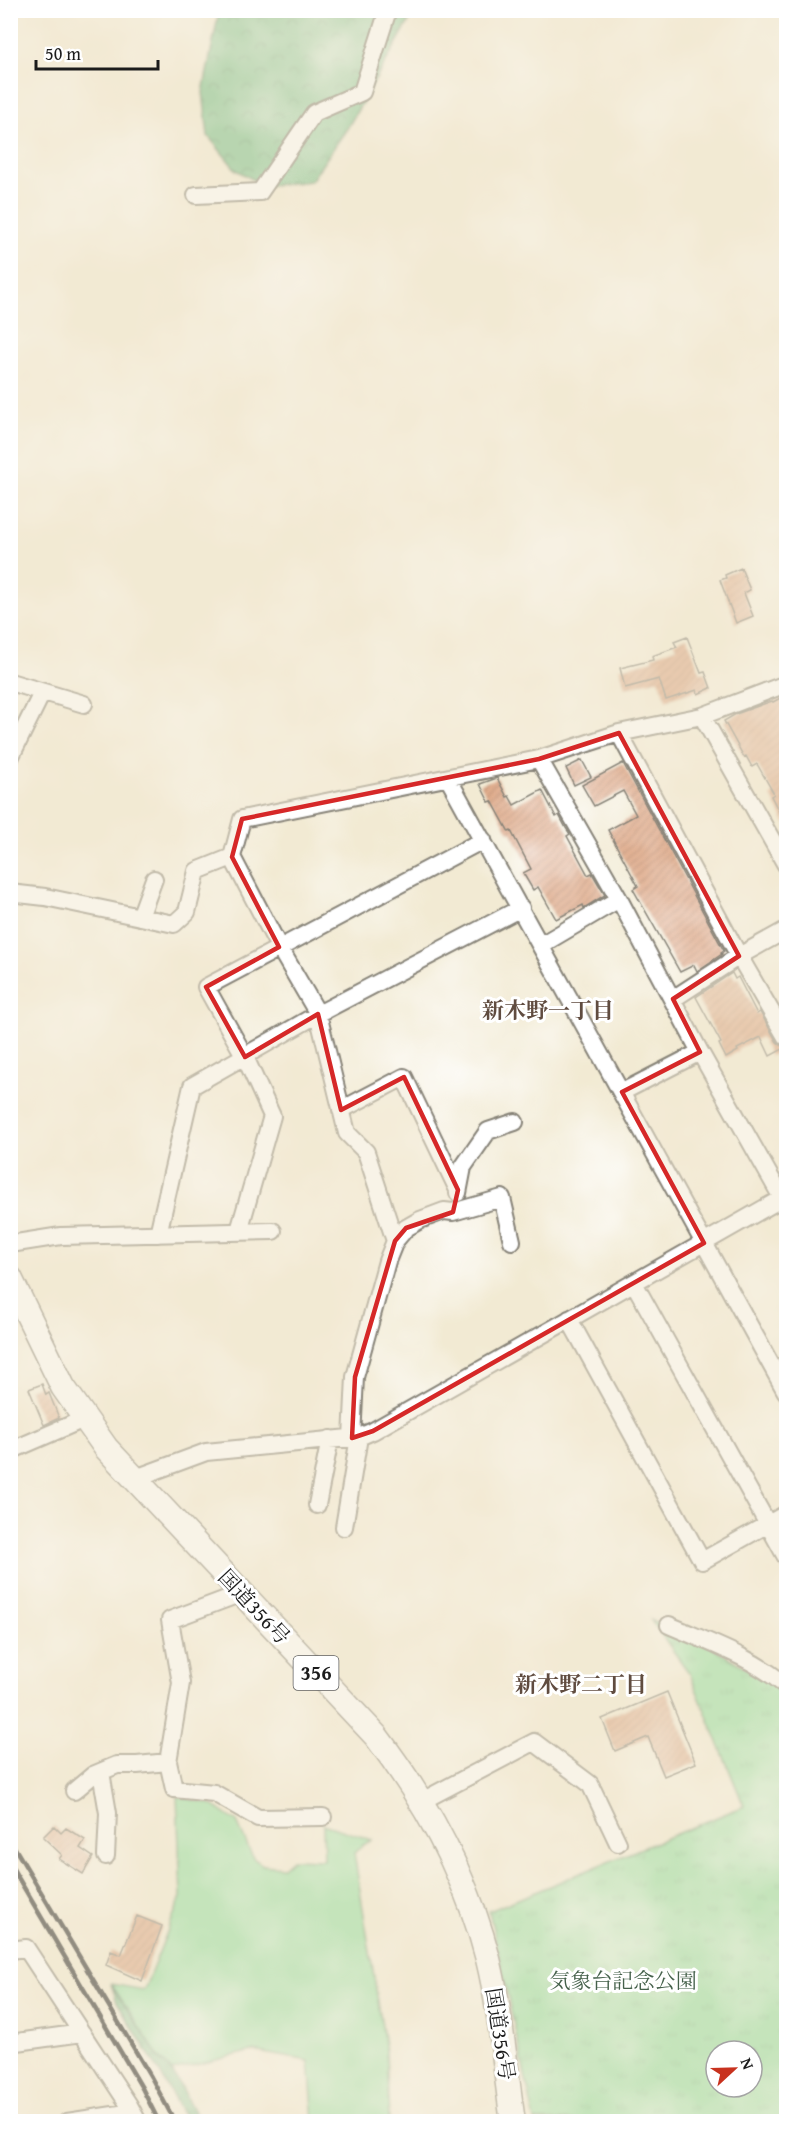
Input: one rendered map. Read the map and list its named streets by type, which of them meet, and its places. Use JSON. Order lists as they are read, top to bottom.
{
  "streets": {
    "highway": ["国道356号", "356"]
  },
  "districts": ["新木野一丁目", "新木野二丁目"],
  "parks": ["気象台記念公園"],
  "scale_bar": "50 m",
  "north": "right"
}
